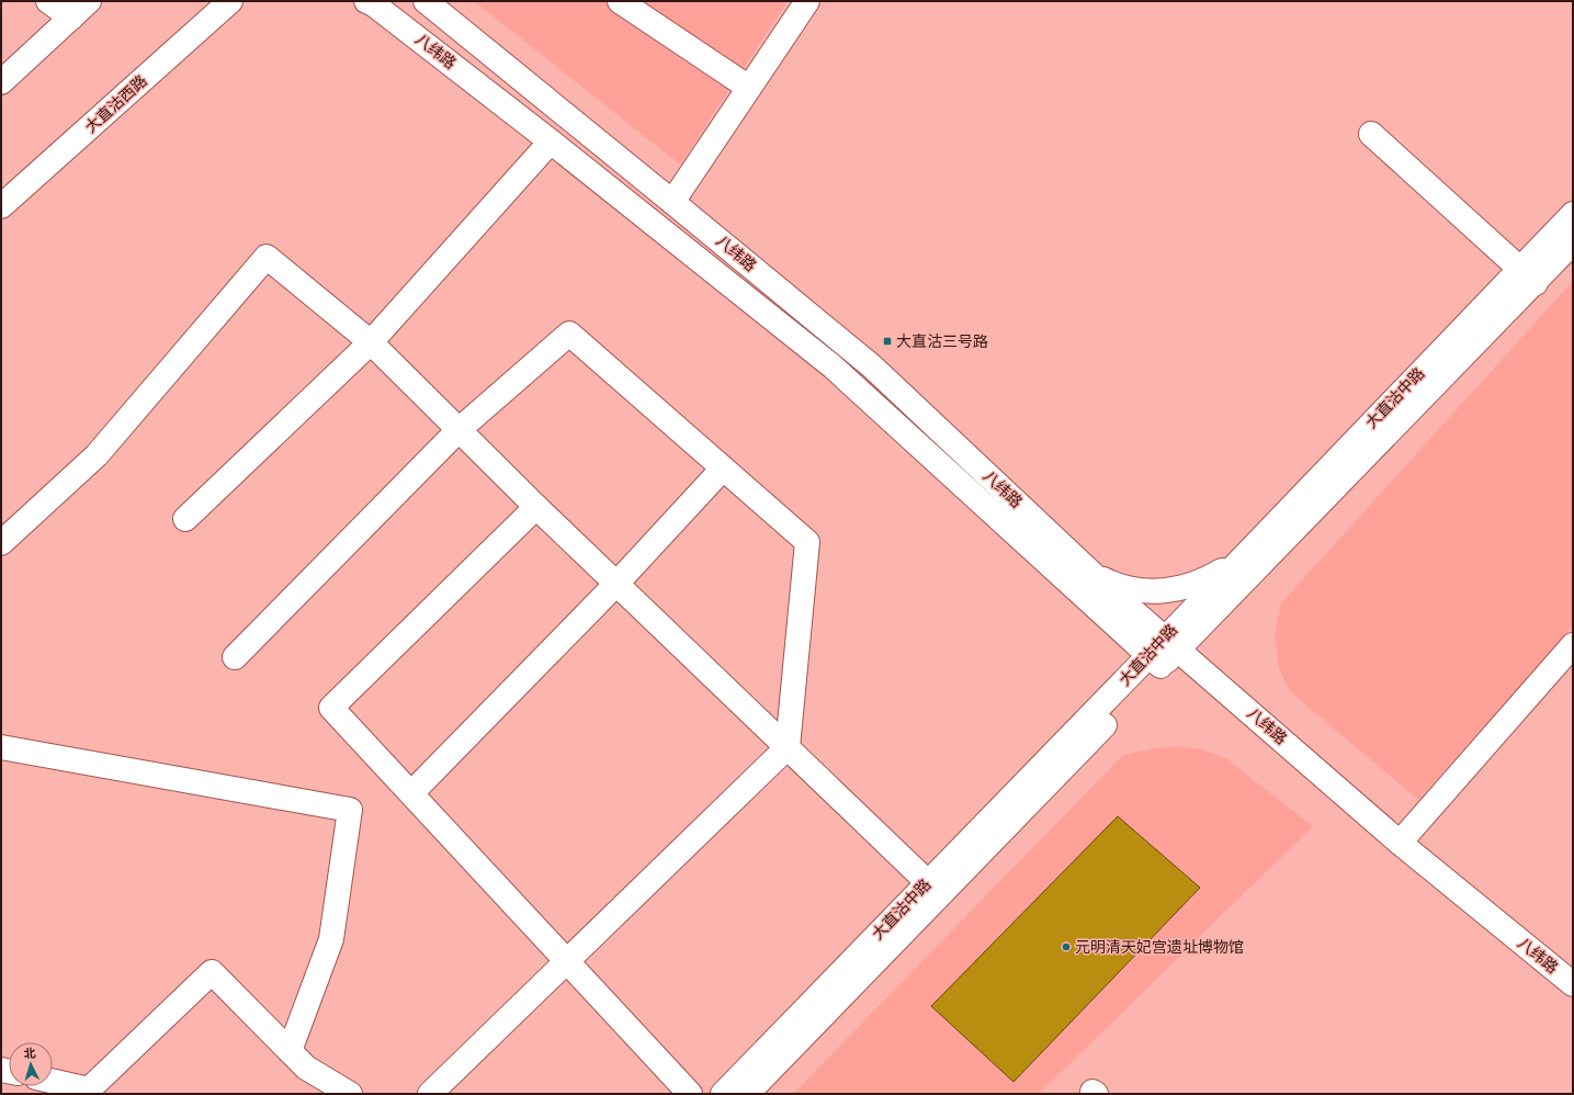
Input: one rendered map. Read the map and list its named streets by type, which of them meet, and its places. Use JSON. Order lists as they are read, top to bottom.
{
  "streets": {
    "street": ["八纬路", "大直沽西路", "大直沽中路"]
  },
  "crossings": [
    ["八纬路", "大直沽中路"]
  ],
  "places": {
    "transit": ["大直沽三号路"],
    "other": ["元明清天妃宫遗址博物馆"]
  },
  "north": "top"
}
